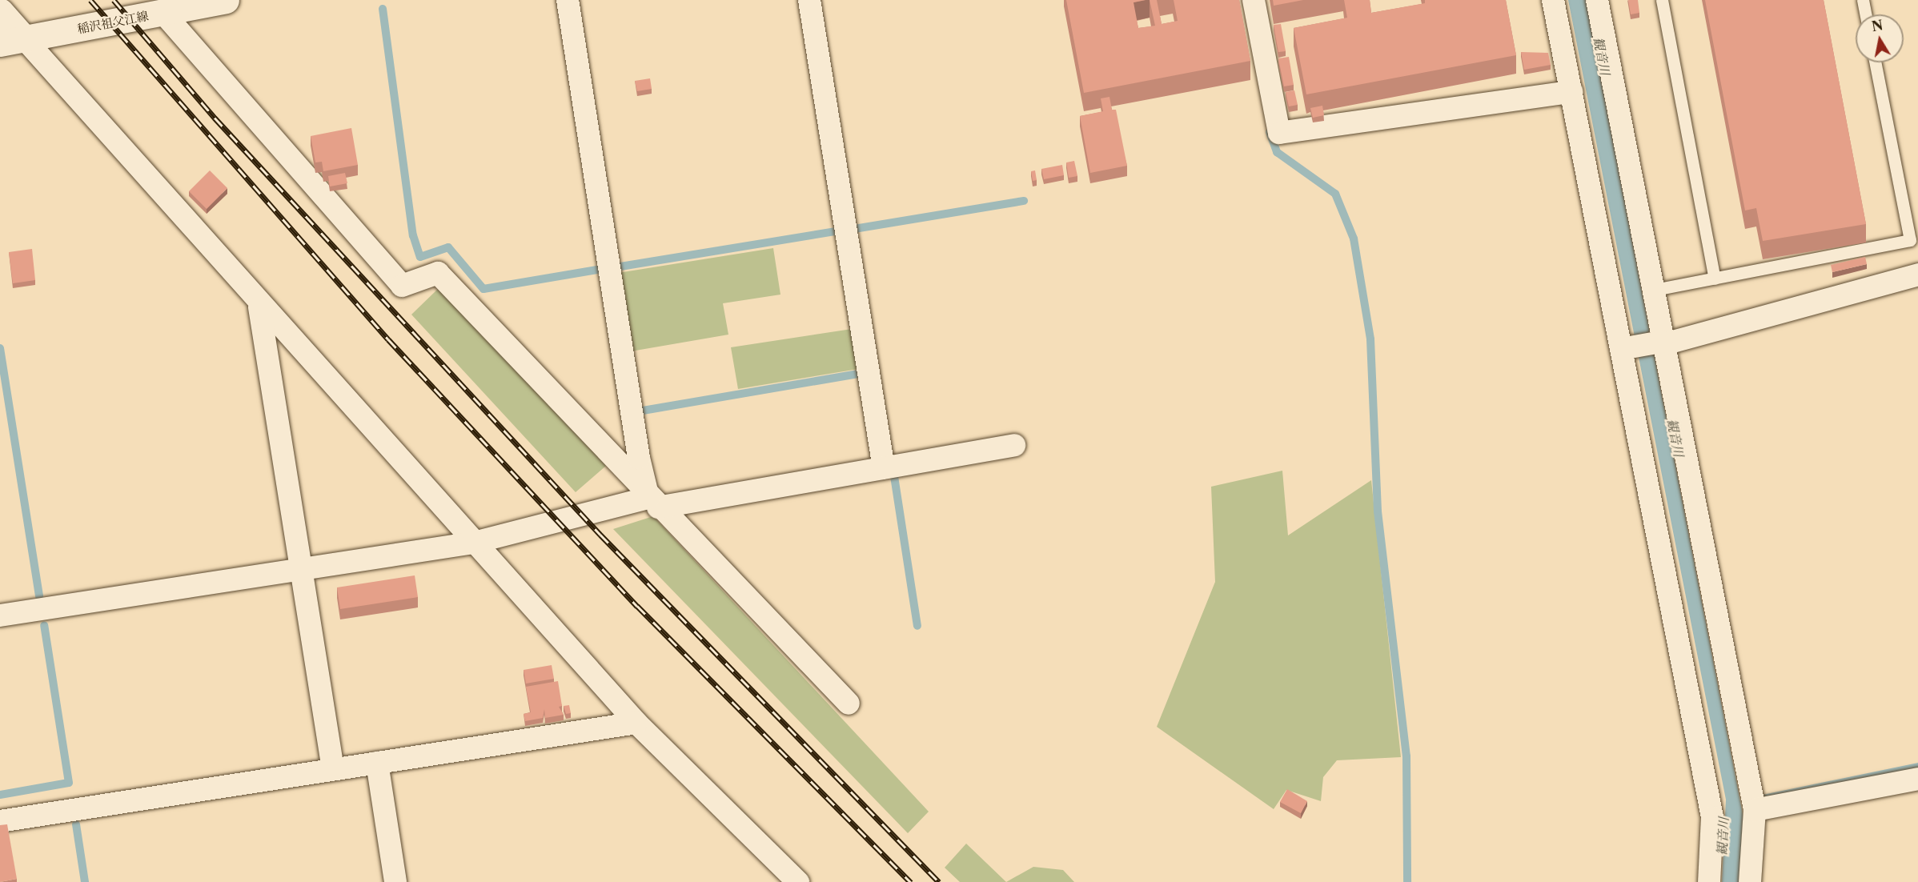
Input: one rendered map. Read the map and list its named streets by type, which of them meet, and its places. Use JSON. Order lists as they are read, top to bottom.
{
  "streets": {
    "main road": ["稲沢祖父江線"]
  },
  "water": ["観音川"],
  "north": "top"
}
